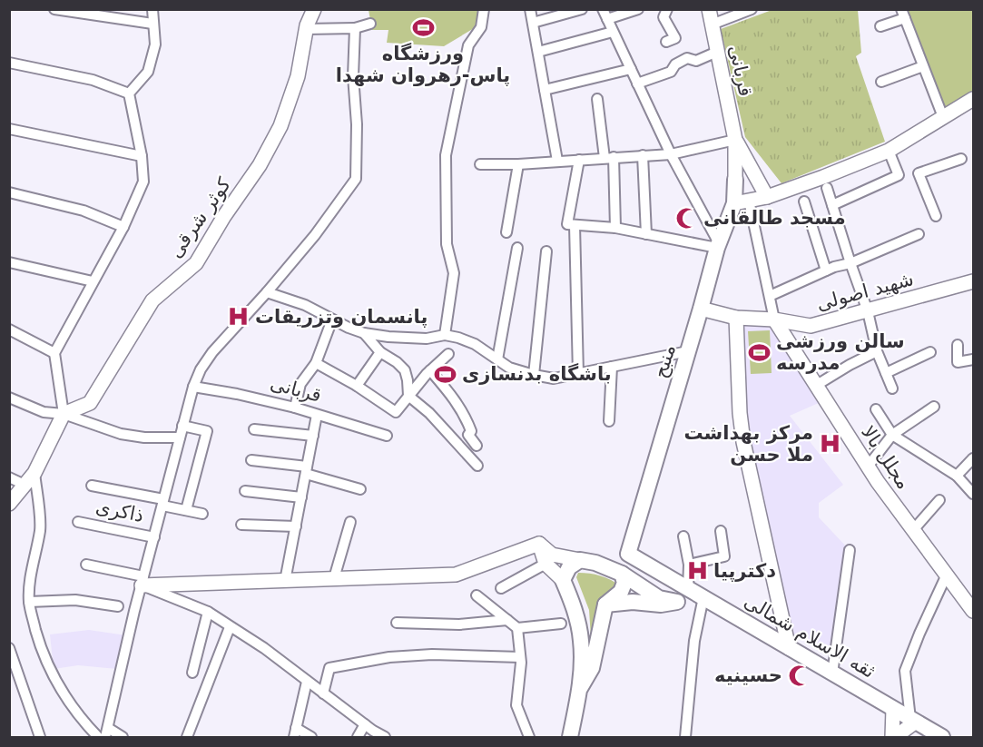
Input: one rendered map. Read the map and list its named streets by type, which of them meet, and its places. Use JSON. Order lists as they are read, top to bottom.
{
  "streets": {
    "main road": [
      "قربانی",
      "کوثر شرقی",
      "شهید اصولی",
      "منبح",
      "مجلل بالا",
      "ثقه الاسلام شمالی"
    ],
    "street": ["ذاکری"]
  },
  "crossings": [
    ["شهید اصولی", "منبح"],
    ["شهید اصولی", "مجلل بالا"],
    ["منبح", "ثقه الاسلام شمالی"]
  ],
  "places": {
    "sports": ["ورزشگاه پاس-رهروان شهدا", "سالن ورزشی مدرسه", "باشگاه بدنسازی"],
    "mosque": ["مسجد طالقانی", "حسینیه"],
    "hospital": ["پانسمان وتزریقات", "مرکز بهداشت ملا حسن", "دکترپیا"]
  }
}
